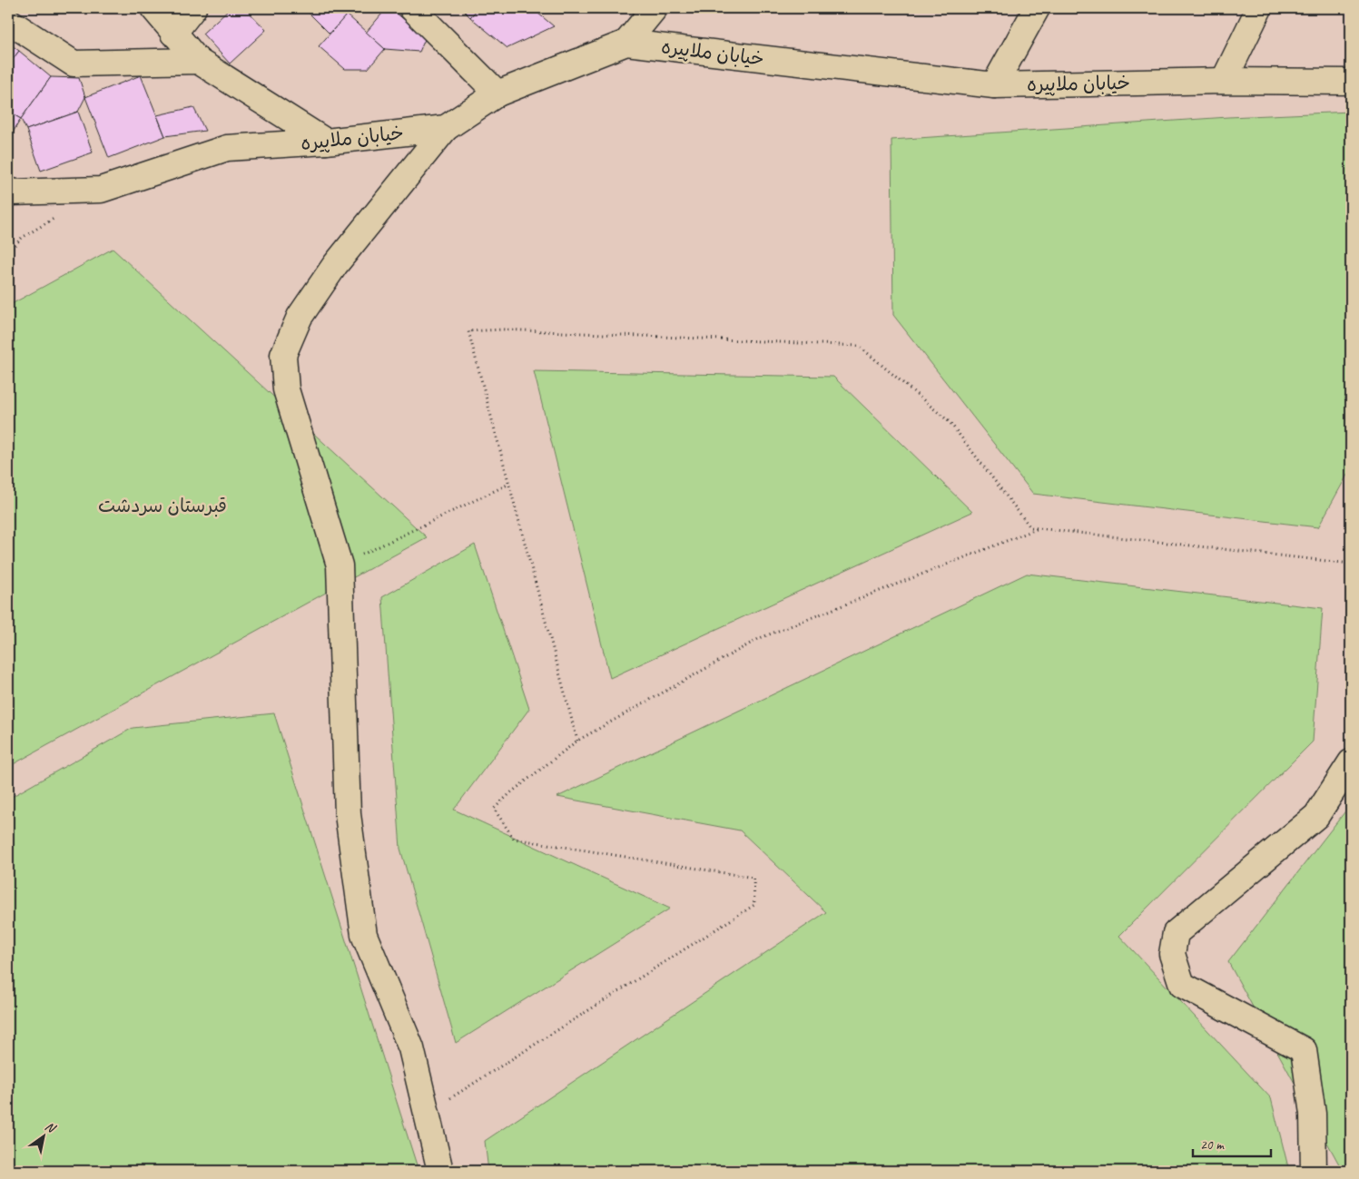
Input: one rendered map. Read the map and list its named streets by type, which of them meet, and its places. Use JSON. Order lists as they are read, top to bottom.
{
  "streets": {
    "street": ["خیابان ملاپیره"]
  },
  "parks": ["قبرستان سردشت"],
  "scale_bar": "20 m",
  "north": "top right"
}
